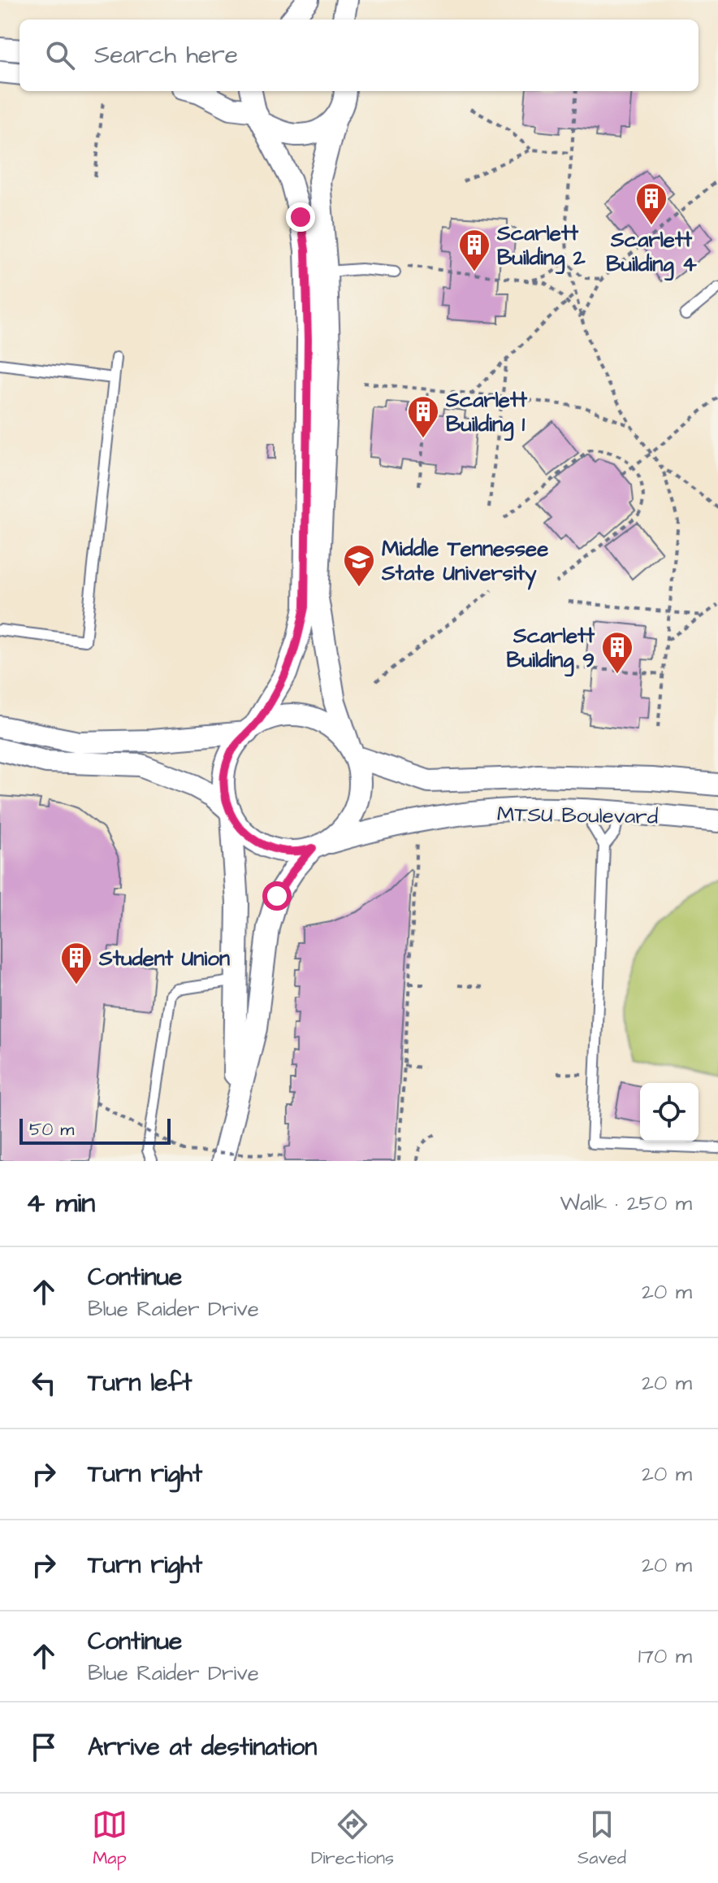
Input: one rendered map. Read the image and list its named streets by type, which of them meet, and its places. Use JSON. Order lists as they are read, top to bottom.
{
  "streets": {
    "street": ["MTSU Boulevard"]
  },
  "places": {
    "building": [
      "Scarlett Building 4",
      "Scarlett Building 2",
      "Scarlett Building 1",
      "Scarlett Building 9",
      "Student Union"
    ],
    "school or university": ["Middle Tennessee State University"]
  },
  "scale_bar": "50 m",
  "page": {
    "search": "Search here",
    "scale": "50 m",
    "heading": ["4 min", "Walk · 250 m"],
    "list": [
      ["Continue", "Blue Raider Drive", "20 m"],
      ["Turn left", "20 m"],
      ["Turn right", "20 m"],
      ["Turn right", "20 m"],
      ["Continue", "Blue Raider Drive", "170 m"],
      "Arrive at destination"
    ],
    "nav": ["Map", "Directions", "Saved"]
  }
}
